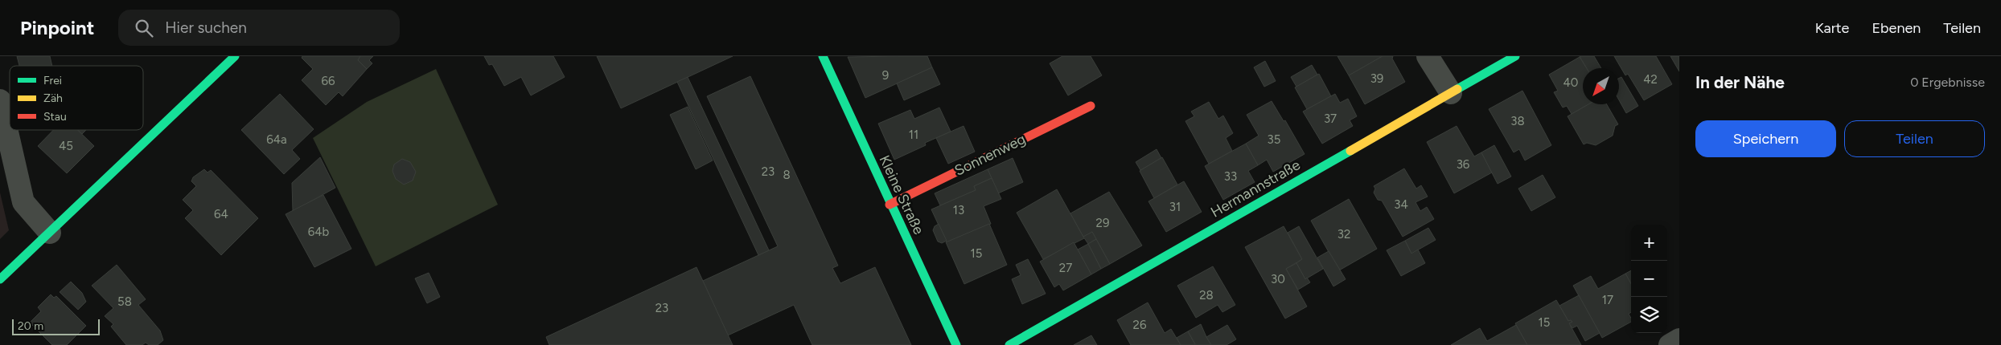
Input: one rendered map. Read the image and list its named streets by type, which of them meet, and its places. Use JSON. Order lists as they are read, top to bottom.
{
  "streets": {
    "street": ["Sonnenweg", "Hermannstraße", "Kleine Straße"]
  },
  "crossings": [
    ["Sonnenweg", "Kleine Straße"]
  ],
  "house_numbers": [
    "9",
    "39",
    "42",
    "66",
    "40",
    "37",
    "38",
    "11",
    "64a",
    "35",
    "45",
    "36",
    "23",
    "8",
    "33",
    "34",
    "31",
    "13",
    "64",
    "29",
    "64b",
    "32",
    "15",
    "27",
    "30",
    "28",
    "17",
    "58",
    "23",
    "15",
    "26"
  ],
  "legend": ["Frei", "Zäh", "Stau"],
  "scale_bar": "20 m",
  "north": "bottom left",
  "page": {
    "header": "Pinpoint",
    "search": "Hier suchen",
    "nav": ["Karte", "Ebenen", "Teilen"],
    "heading": ["In der Nähe", "0 Ergebnisse"],
    "buttons": ["Speichern", "Teilen"],
    "map_buttons": ["+", "−"],
    "scale": "20 m"
  }
}
